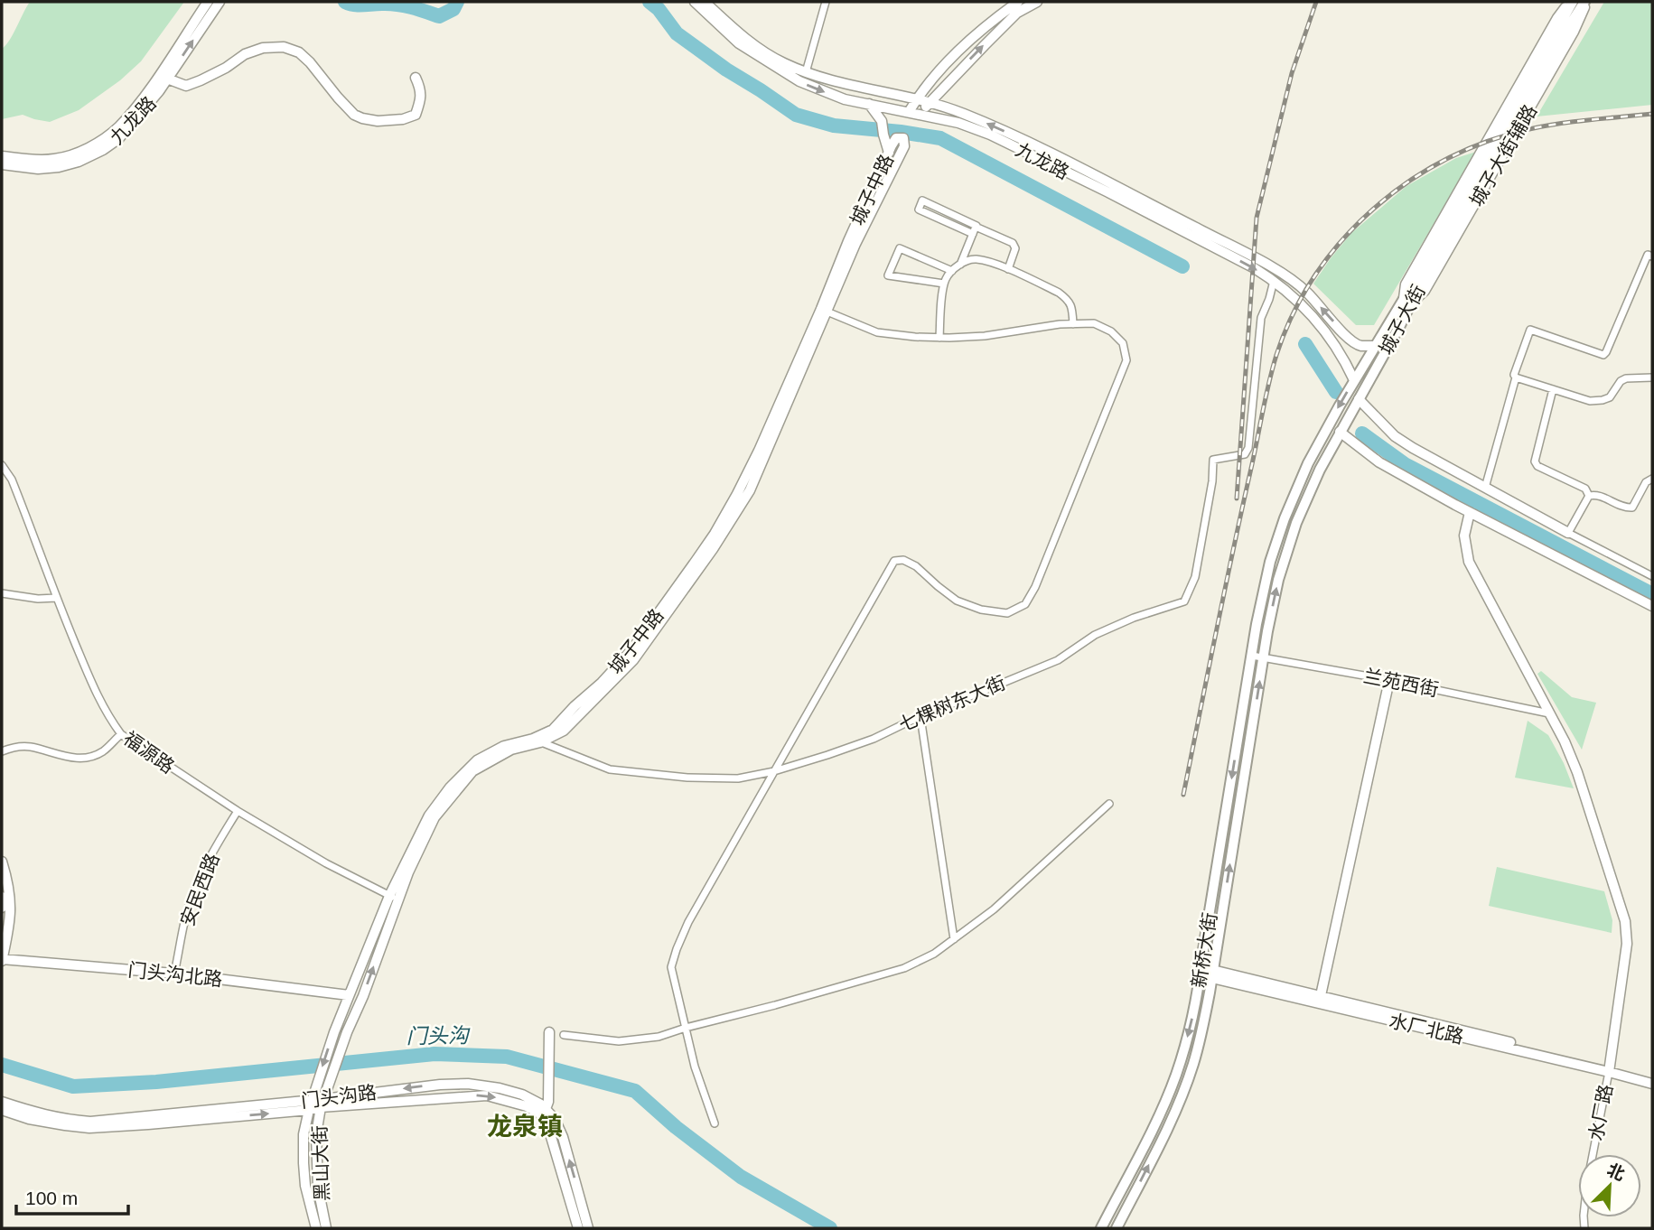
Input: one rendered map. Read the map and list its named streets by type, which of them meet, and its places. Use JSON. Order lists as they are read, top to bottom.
{
  "streets": {
    "main road": ["城子大街", "新桥大街"],
    "street": [
      "九龙路",
      "城子中路",
      "兰苑西街",
      "七棵树东大街",
      "福源路",
      "安民西路",
      "门头沟北路",
      "水厂北路",
      "门头沟路",
      "水厂路",
      "黑山大街"
    ]
  },
  "crossings": [
    ["九龙路", "城子大街"],
    ["九龙路", "七棵树东大街"],
    ["城子中路", "七棵树东大街"],
    ["城子中路", "福源路"],
    ["城子中路", "门头沟北路"],
    ["城子中路", "门头沟路"],
    ["城子中路", "黑山大街"],
    ["城子大街", "兰苑西街"],
    ["城子大街", "新桥大街"],
    ["兰苑西街", "新桥大街"],
    ["福源路", "安民西路"],
    ["安民西路", "门头沟北路"],
    ["新桥大街", "水厂北路"],
    ["水厂北路", "水厂路"],
    ["门头沟路", "黑山大街"]
  ],
  "districts": ["龙泉镇"],
  "water": ["门头沟"],
  "scale_bar": "100 m",
  "north": "top right"
}
